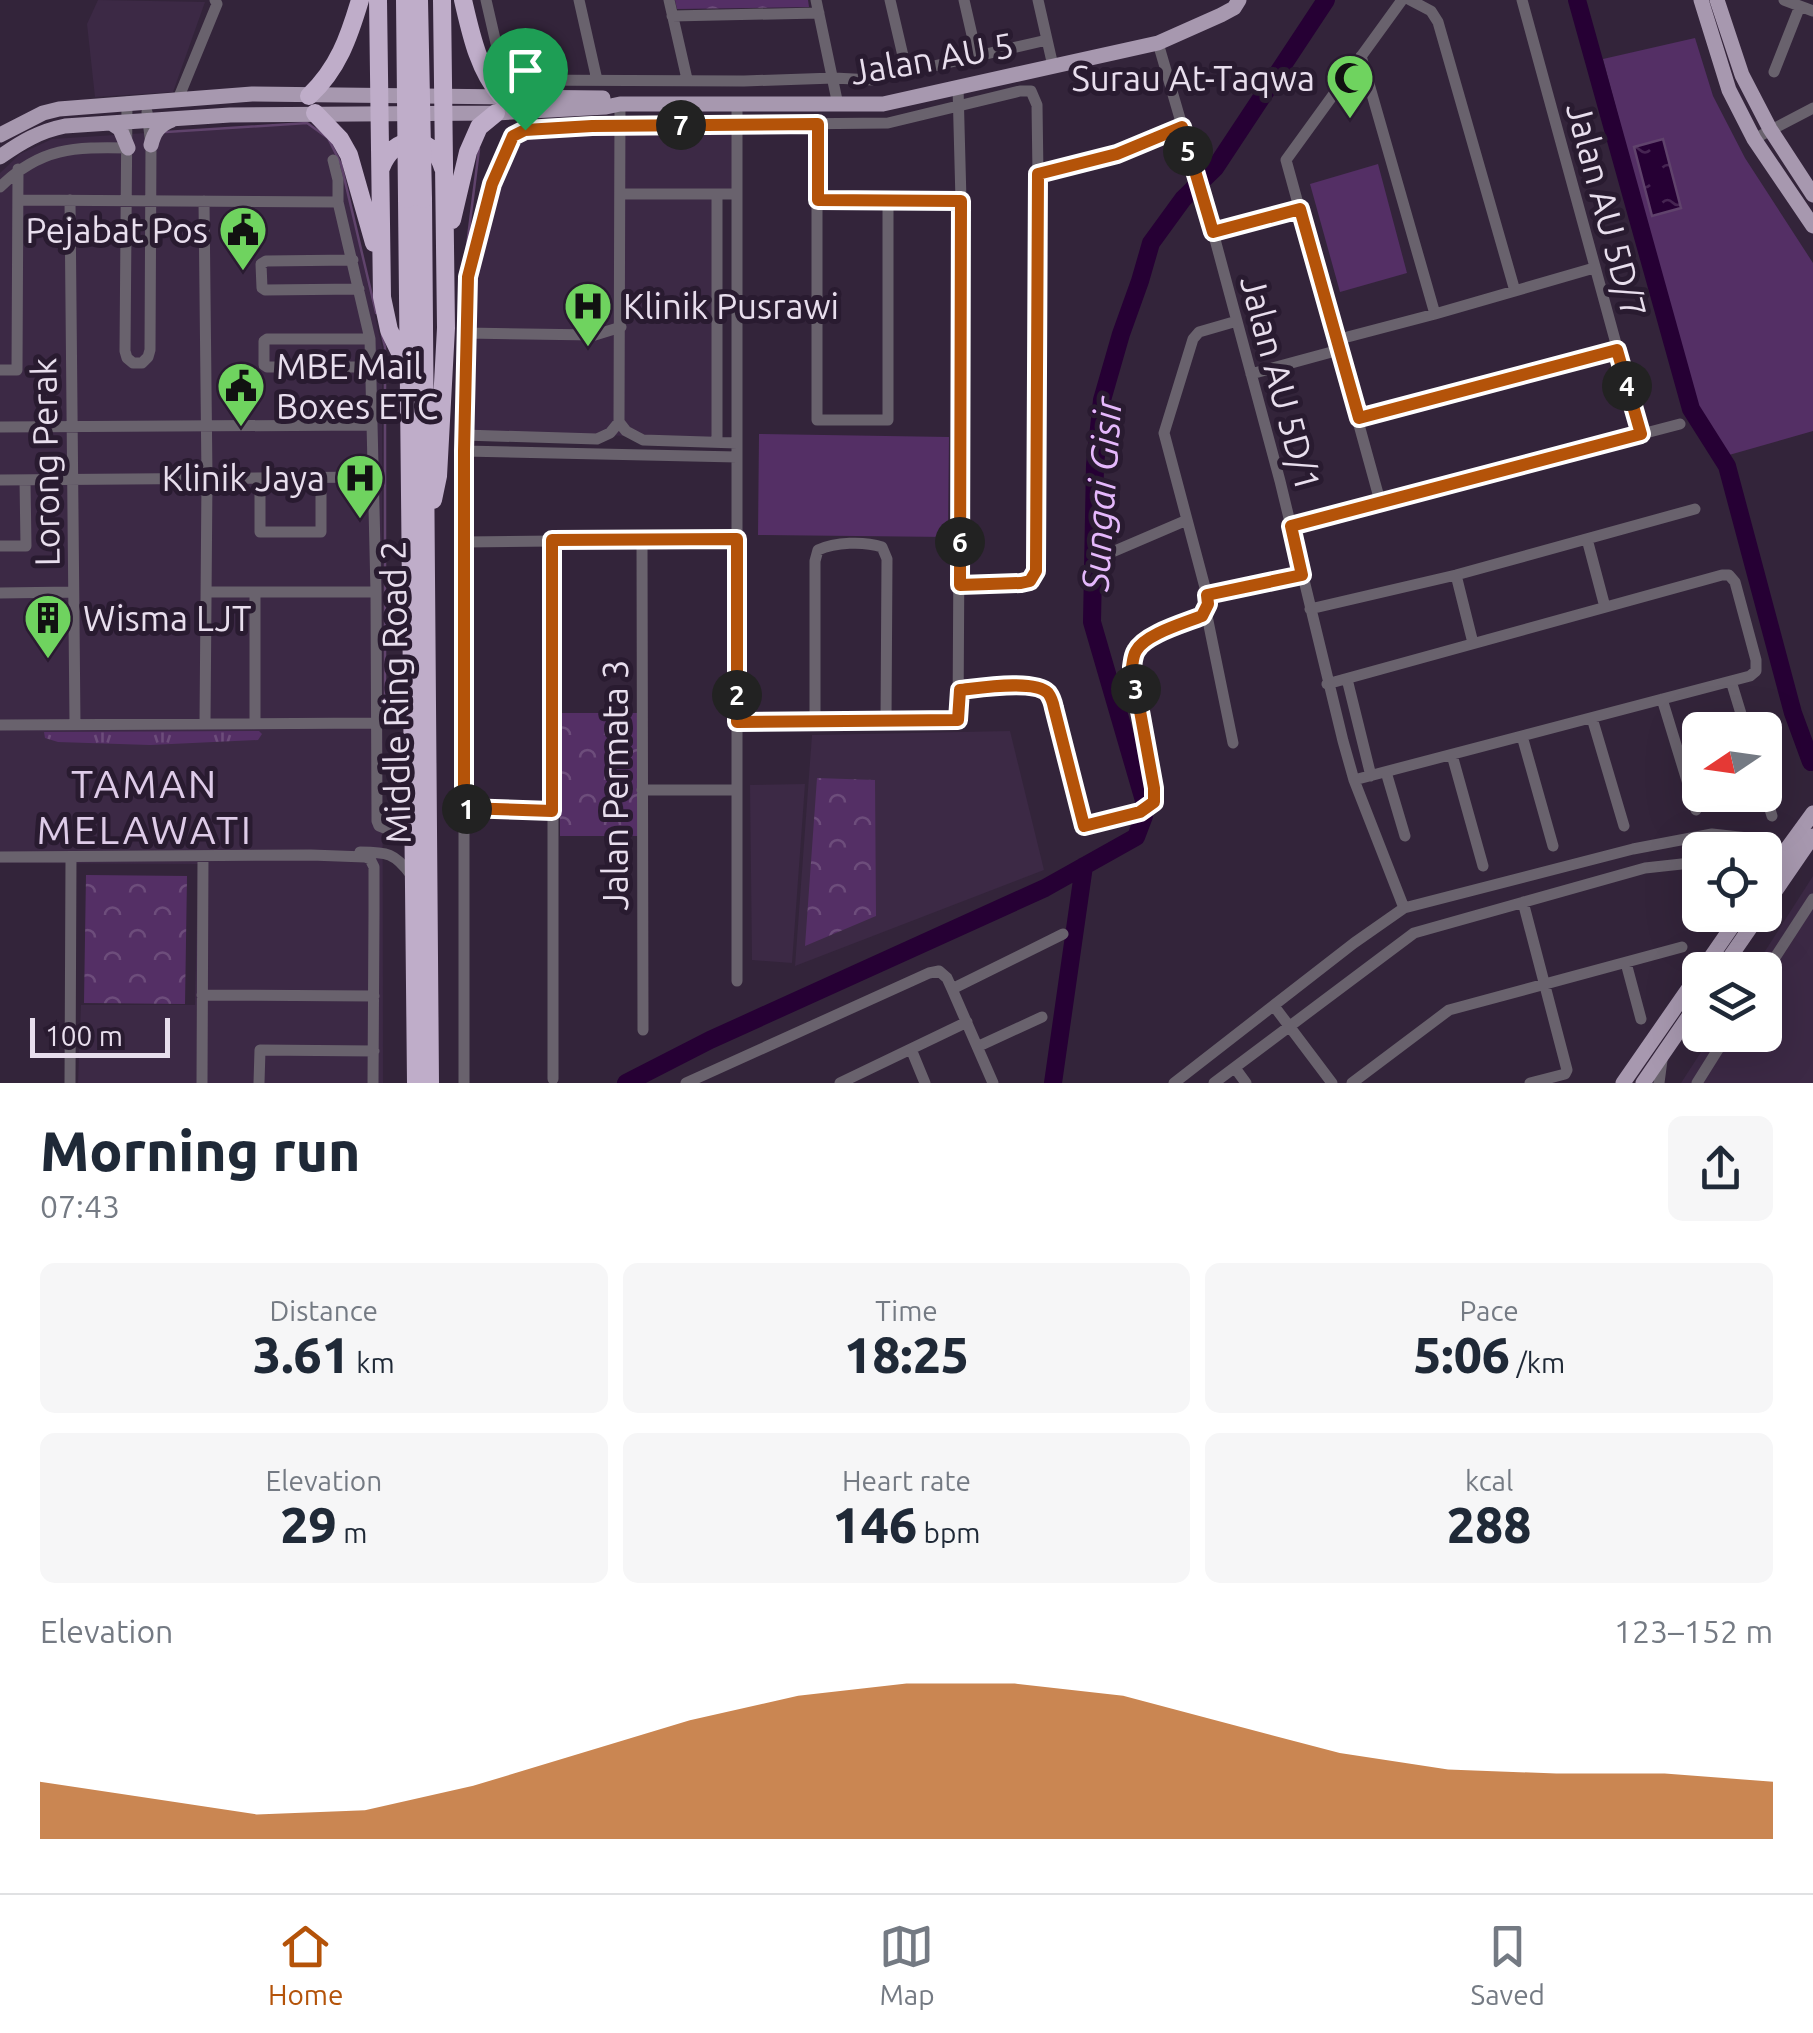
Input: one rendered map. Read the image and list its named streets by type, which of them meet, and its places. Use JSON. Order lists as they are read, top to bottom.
{
  "streets": {
    "highway": ["Middle Ring Road 2"],
    "main road": ["Jalan AU 5"],
    "street": [
      "Jalan AU 5D/7",
      "Jalan AU 5D/1",
      "Lorong Perak",
      "Jalan Permata 3"
    ]
  },
  "crossings": [
    ["Jalan AU 5", "Jalan AU 5D/1"]
  ],
  "districts": ["TAMAN MELAWATI"],
  "water": ["Sungai Gisir"],
  "places": {
    "mosque": ["Surau At-Taqwa"],
    "public building": ["Pejabat Pos", "MBE Mail Boxes ETC"],
    "hospital": ["Klinik Pusrawi", "Klinik Jaya"],
    "building": ["Wisma LJT"]
  },
  "scale_bar": "100 m",
  "north": "left",
  "page": {
    "pins": [
      "7",
      "5",
      "4",
      "6",
      "3",
      "2",
      "1"
    ],
    "scale": "100 m",
    "heading": ["Morning run", "07:43"],
    "stats": [
      ["Distance", "3.61 km"],
      ["Time", "18:25"],
      ["Pace", "5:06 /km"],
      ["Elevation", "29 m"],
      ["Heart rate", "146 bpm"],
      ["kcal", "288"]
    ],
    "chart": ["Elevation", "123–152 m"],
    "tabs": ["Home", "Map", "Saved"]
  }
}
